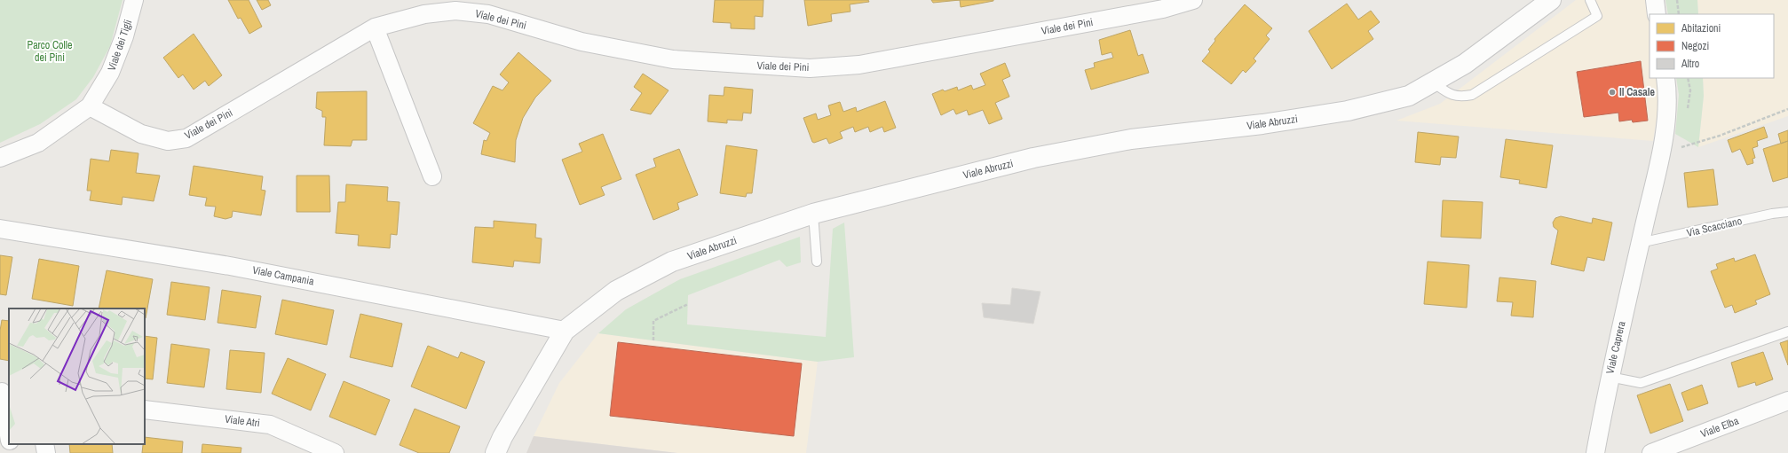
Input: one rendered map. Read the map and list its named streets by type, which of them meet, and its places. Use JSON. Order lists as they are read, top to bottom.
{
  "streets": {
    "street": [
      "Viale dei Pini",
      "Viale dei Tigli",
      "Viale Abruzzi",
      "Viale Campania",
      "Viale Caprera",
      "Viale Atri",
      "Viale Elba"
    ],
    "lane": ["Via Scacciano"]
  },
  "crossings": [
    ["Viale dei Pini", "Viale dei Tigli"],
    ["Viale Abruzzi", "Viale Campania"],
    ["Via Scacciano", "Viale Caprera"]
  ],
  "parks": ["Parco Colle dei Pini"],
  "places": ["Il Casale"],
  "legend": ["Abitazioni", "Negozi", "Altro"]
}
